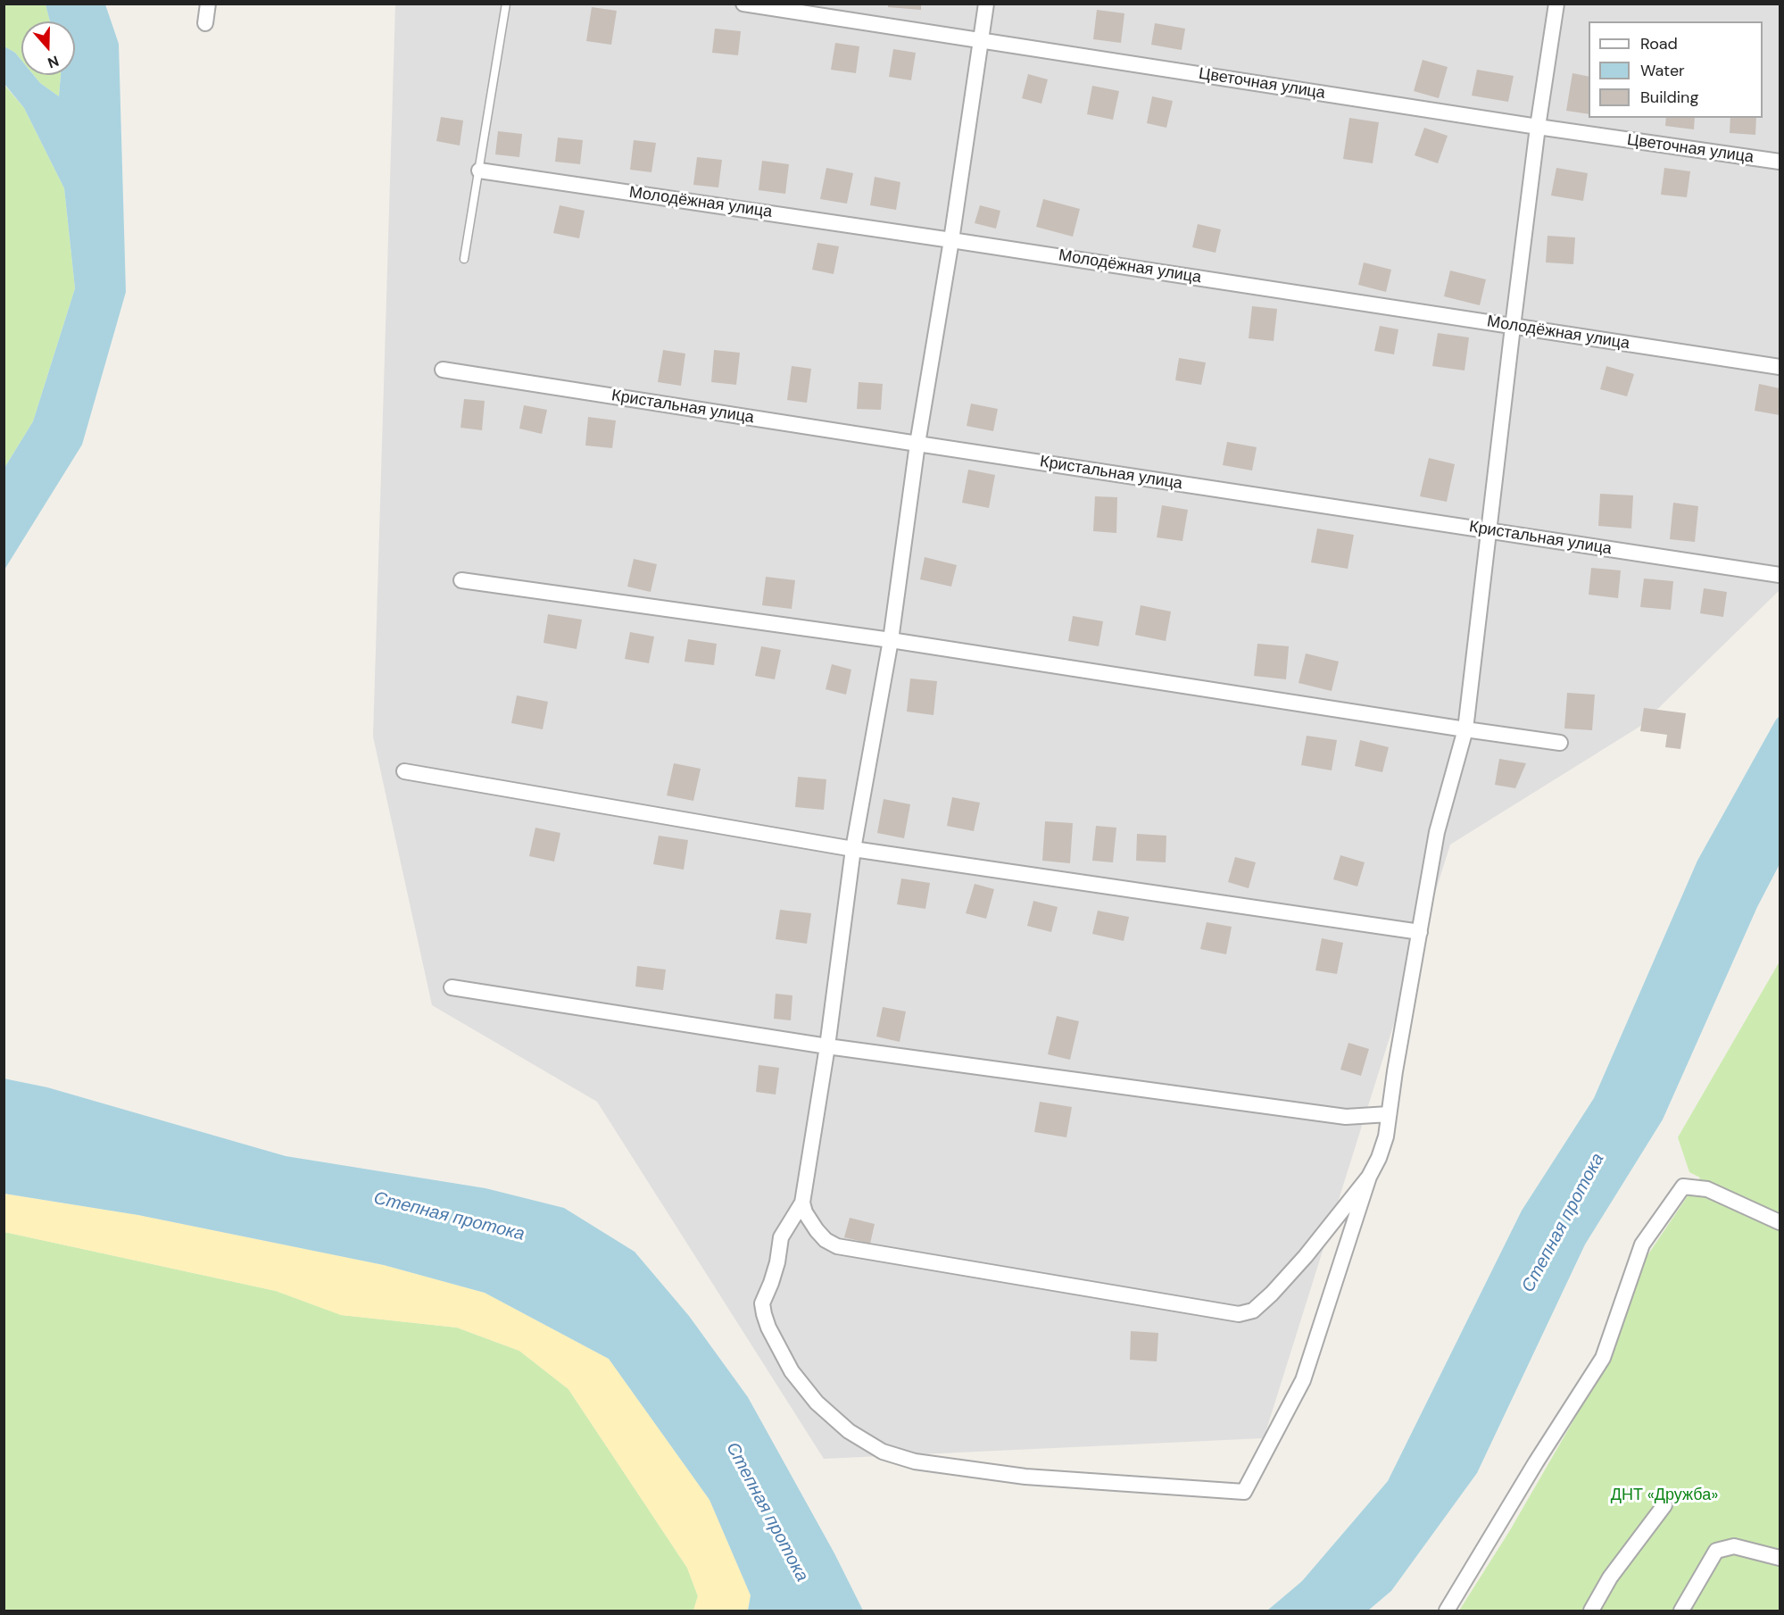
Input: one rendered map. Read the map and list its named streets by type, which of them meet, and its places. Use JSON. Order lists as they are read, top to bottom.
{
  "streets": {
    "street": ["Цветочная улица", "Молодёжная улица", "Кристальная улица"]
  },
  "water": ["Степная протока"],
  "parks": ["ДНТ «Дружба»"],
  "legend": ["Road", "Water", "Building"],
  "north": "bottom"
}
